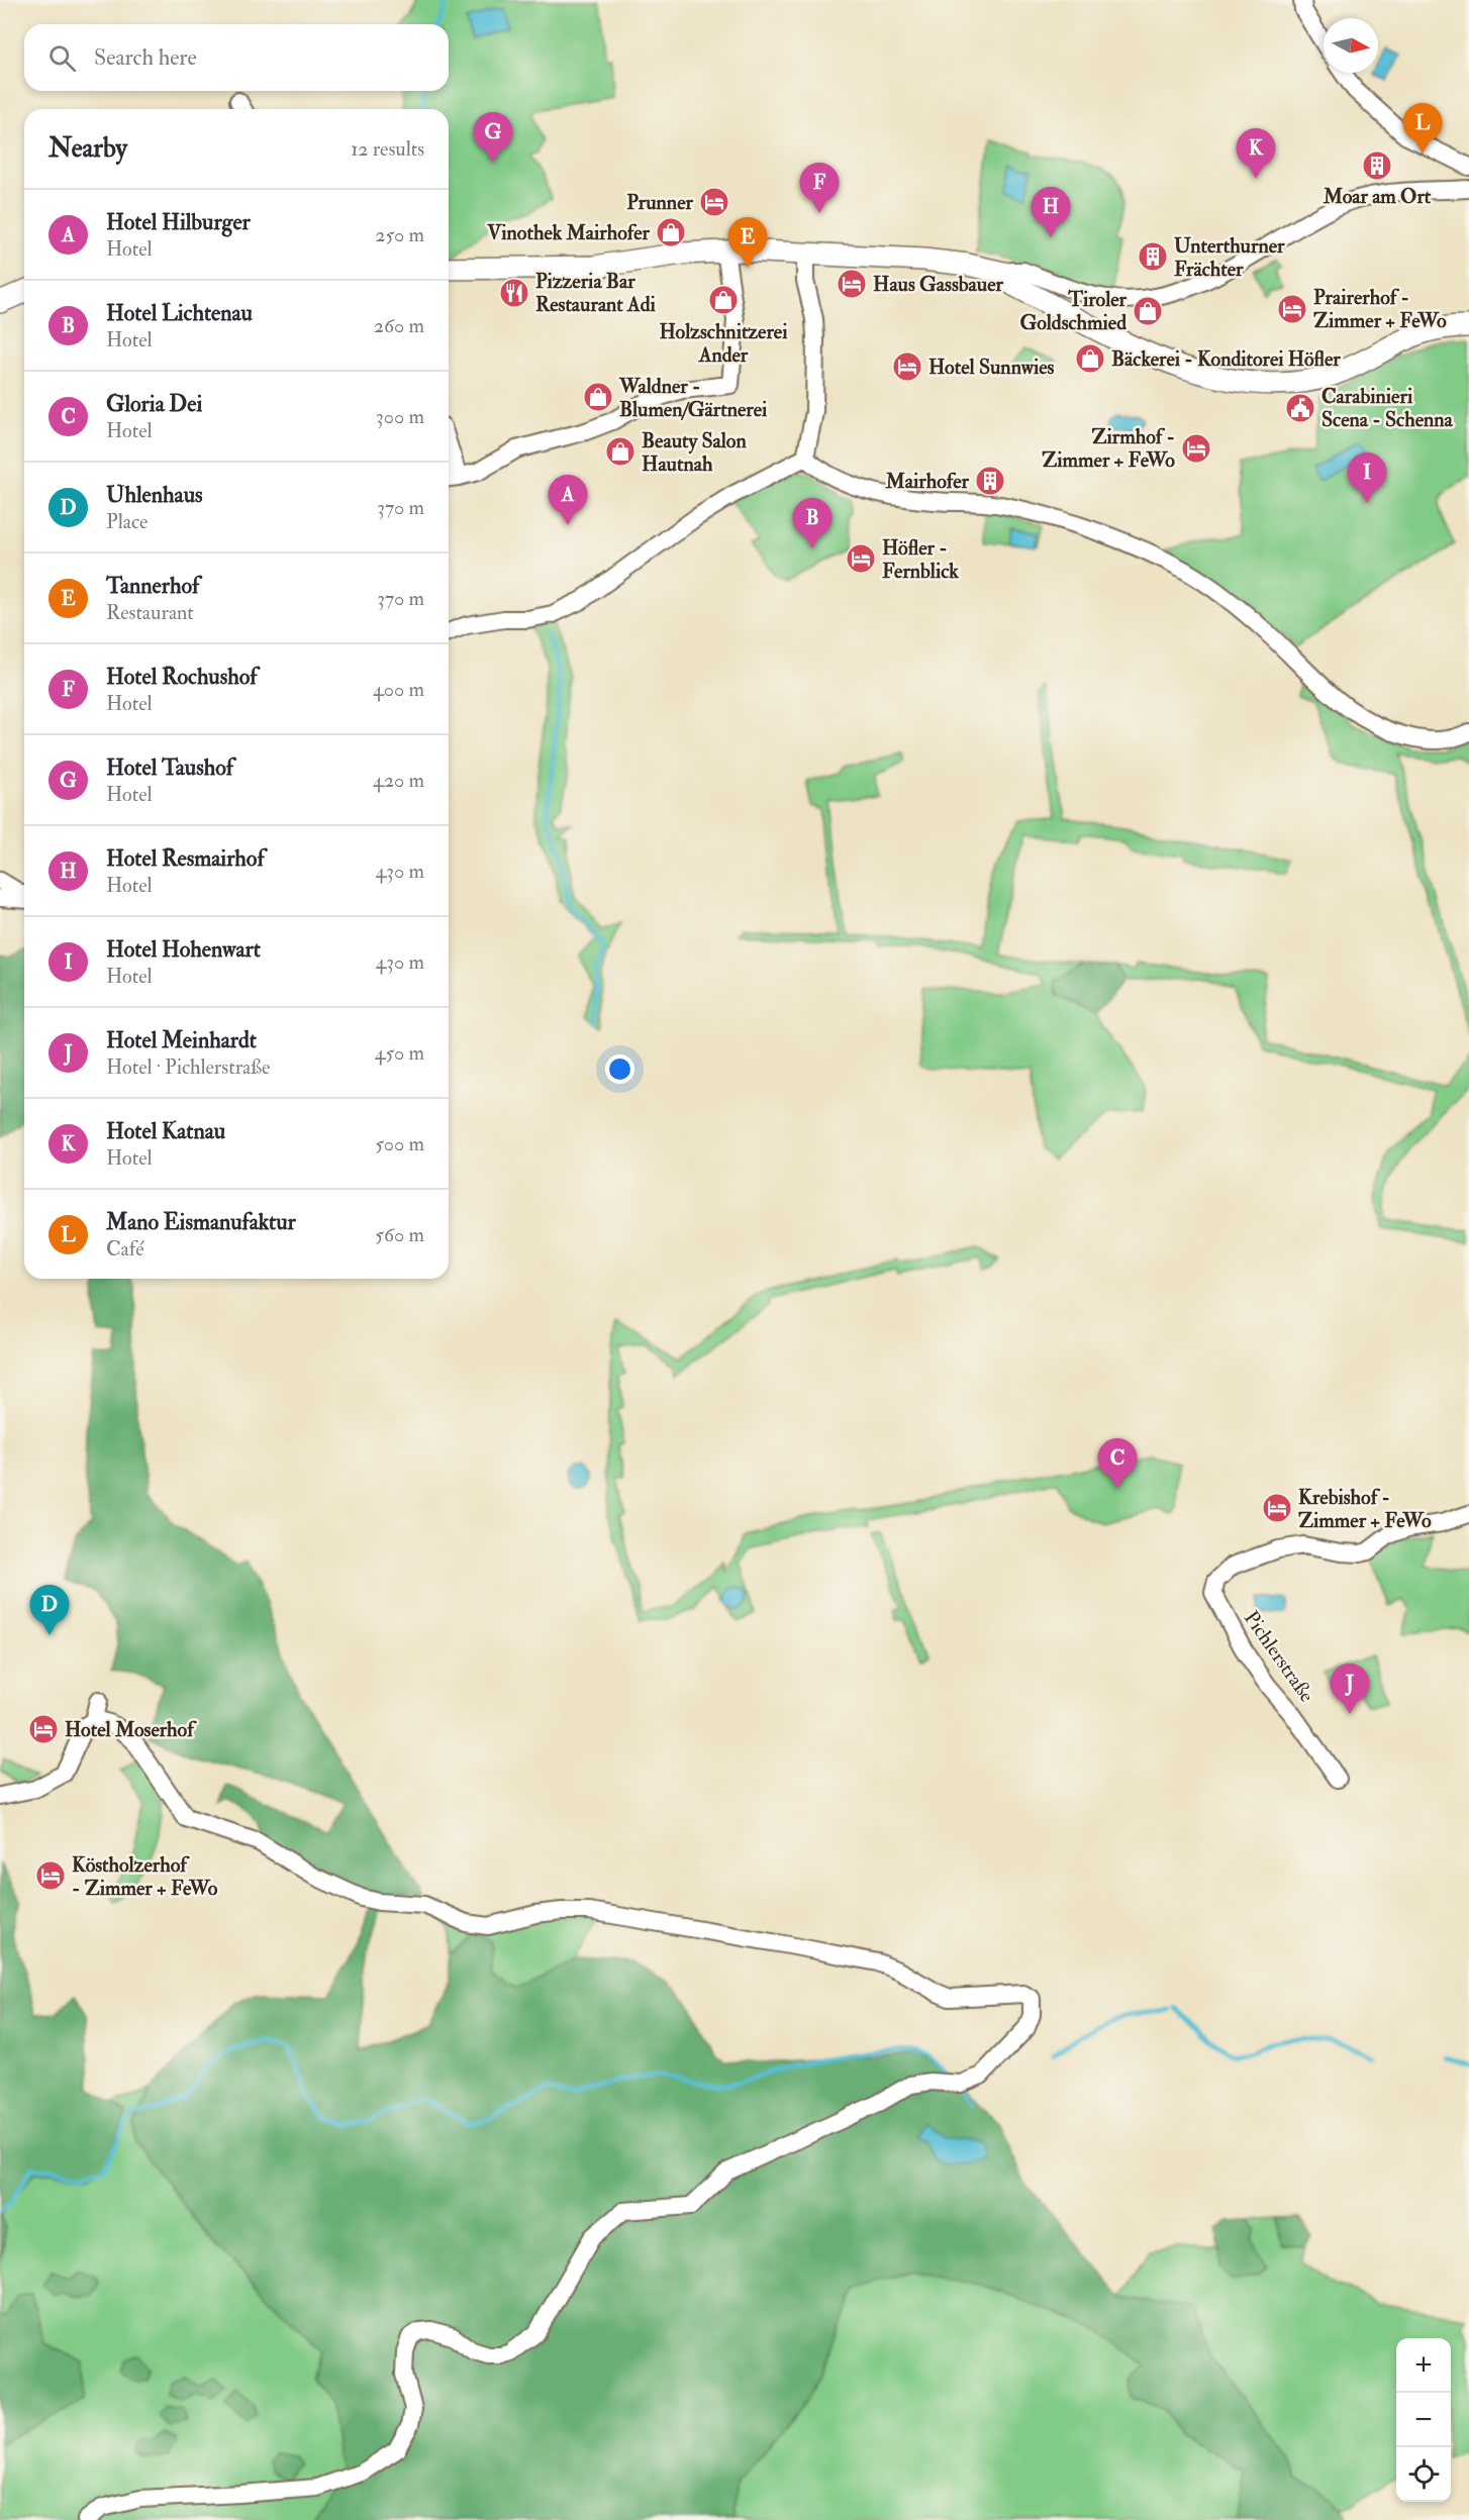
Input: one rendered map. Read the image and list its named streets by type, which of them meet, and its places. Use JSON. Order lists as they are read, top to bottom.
{
  "streets": {
    "street": ["Pichlerstraße"]
  },
  "places": {
    "building": ["Moar am Ort", "Unterthurner Frächter", "Mairhofer"],
    "hotel": [
      "Prunner",
      "Haus Gassbauer",
      "Prairerhof - Zimmer + FeWo",
      "Hotel Sunnwies",
      "Zirmhof - Zimmer + FeWo",
      "Höfler - Fernblick",
      "Krebishof - Zimmer + FeWo",
      "Hotel Moserhof",
      "Köstholzerhof - Zimmer + FeWo"
    ],
    "shop": [
      "Vinothek Mairhofer",
      "Holzschnitzerei Ander",
      "Tiroler Goldschmied",
      "Bäckerei - Konditorei Höfler",
      "Waldner - Blumen/Gärtnerei",
      "Beauty Salon Hautnah"
    ],
    "restaurant": ["Pizzeria Bar Restaurant Adi"],
    "public building": ["Carabinieri Scena - Schenna"]
  },
  "north": "right",
  "page": {
    "search": "Search here",
    "pins": [
      "L",
      "G",
      "K",
      "F",
      "H",
      "E",
      "I",
      "A",
      "B",
      "C",
      "D",
      "J"
    ],
    "heading": ["Nearby", "12 results"],
    "list": [
      {
        "mark": "A",
        "name": "Hotel Hilburger",
        "note": "Hotel",
        "value": "250 m"
      },
      {
        "mark": "B",
        "name": "Hotel Lichtenau",
        "note": "Hotel",
        "value": "260 m"
      },
      {
        "mark": "C",
        "name": "Gloria Dei",
        "note": "Hotel",
        "value": "300 m"
      },
      {
        "mark": "D",
        "name": "Uhlenhaus",
        "note": "Place",
        "value": "370 m"
      },
      {
        "mark": "E",
        "name": "Tannerhof",
        "note": "Restaurant",
        "value": "370 m"
      },
      {
        "mark": "F",
        "name": "Hotel Rochushof",
        "note": "Hotel",
        "value": "400 m"
      },
      {
        "mark": "G",
        "name": "Hotel Taushof",
        "note": "Hotel",
        "value": "420 m"
      },
      {
        "mark": "H",
        "name": "Hotel Resmairhof",
        "note": "Hotel",
        "value": "430 m"
      },
      {
        "mark": "I",
        "name": "Hotel Hohenwart",
        "note": "Hotel",
        "value": "430 m"
      },
      {
        "mark": "J",
        "name": "Hotel Meinhardt",
        "note": "Hotel · Pichlerstraße",
        "value": "450 m"
      },
      {
        "mark": "K",
        "name": "Hotel Katnau",
        "note": "Hotel",
        "value": "500 m"
      },
      {
        "mark": "L",
        "name": "Mano Eismanufaktur",
        "note": "Café",
        "value": "560 m"
      }
    ],
    "map_buttons": ["+", "−"]
  }
}
